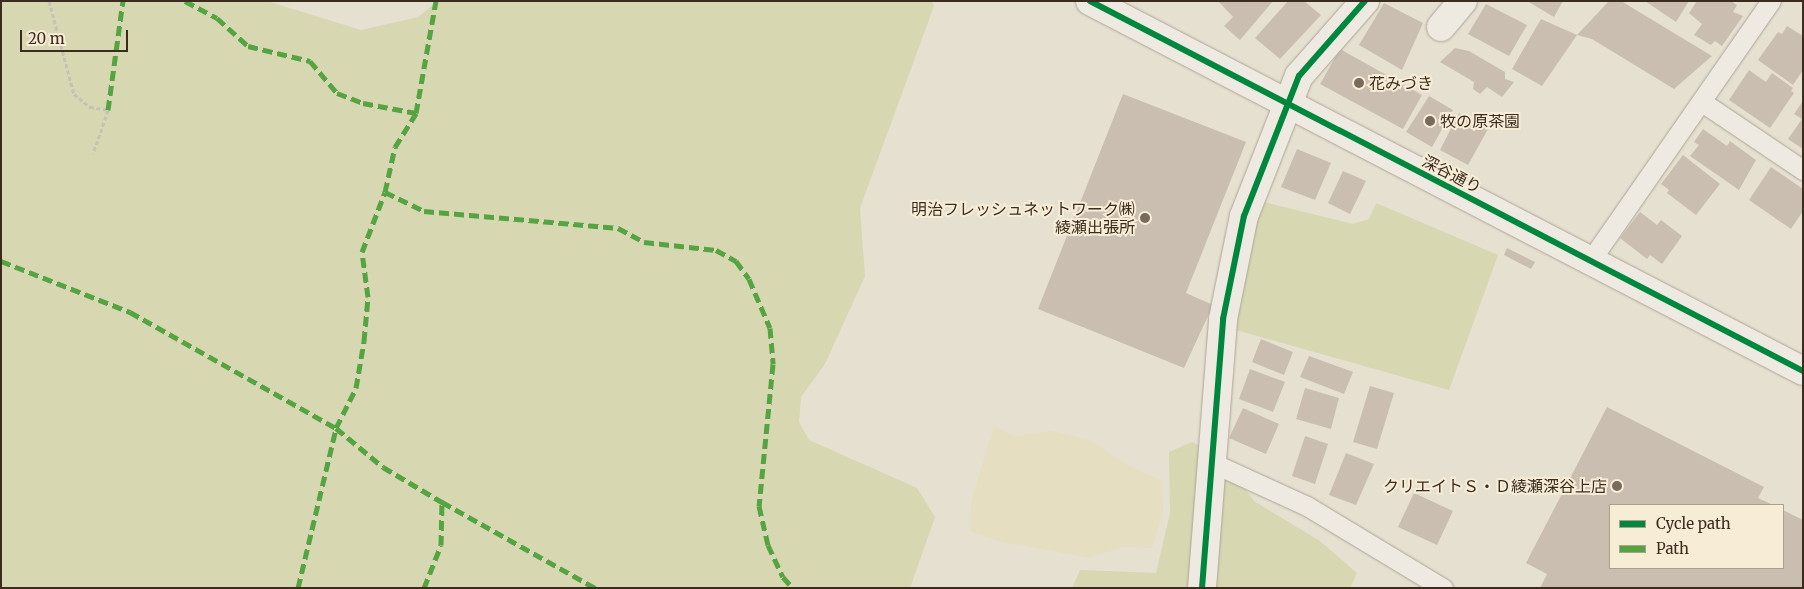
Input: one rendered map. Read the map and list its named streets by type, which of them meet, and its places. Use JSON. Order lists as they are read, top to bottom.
{
  "streets": {
    "street": ["深谷通り"]
  },
  "places": [
    "花みづき",
    "牧の原茶園",
    "明治フレッシュネットワーク㈱ 綾瀬出張所",
    "クリエイトＳ・Ｄ綾瀬深谷上店"
  ],
  "legend": ["Cycle path", "Path"],
  "scale_bar": "20 m"
}
